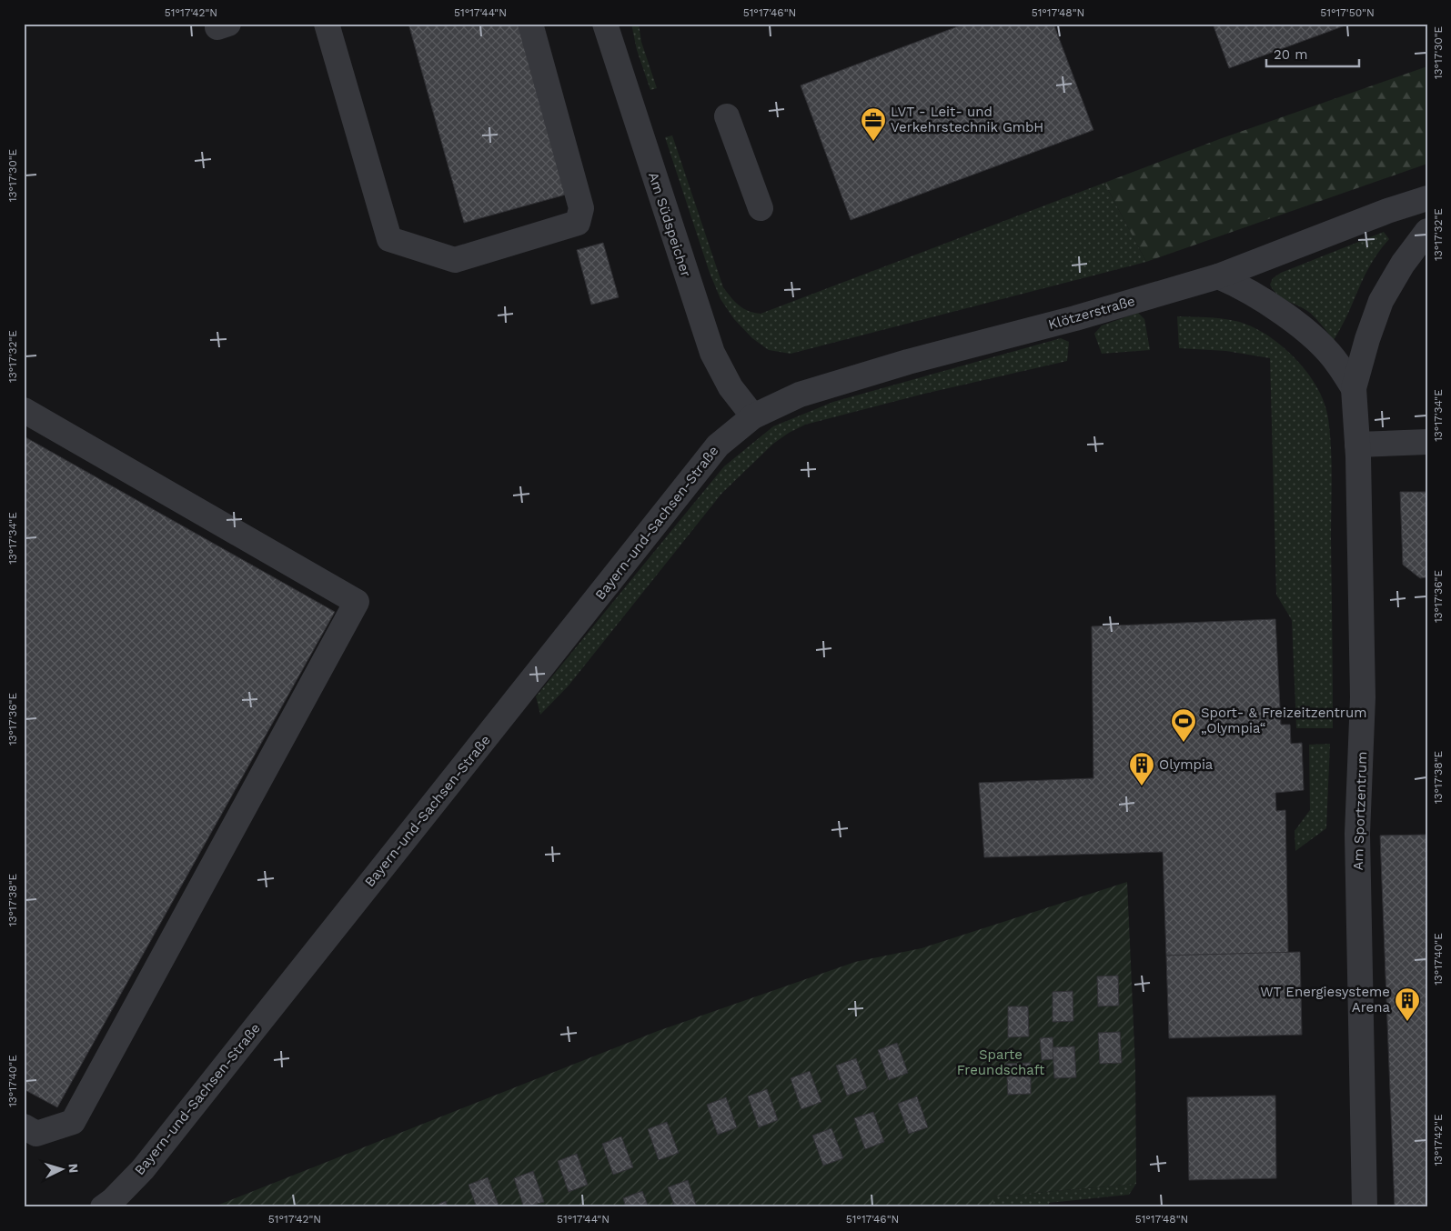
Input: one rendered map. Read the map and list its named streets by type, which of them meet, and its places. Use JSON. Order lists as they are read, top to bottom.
{
  "streets": {
    "street": [
      "Am Südspeicher",
      "Klötzerstraße",
      "Bayern-und-Sachsen-Straße",
      "Am Sportzentrum"
    ]
  },
  "crossings": [
    ["Am Südspeicher", "Klötzerstraße"],
    ["Am Südspeicher", "Bayern-und-Sachsen-Straße"],
    ["Klötzerstraße", "Bayern-und-Sachsen-Straße"],
    ["Klötzerstraße", "Am Sportzentrum"]
  ],
  "parks": ["Sparte Freundschaft"],
  "places": {
    "office": ["LVT - Leit- und Verkehrstechnik GmbH"],
    "sports": ["Sport- & Freizeitzentrum „Olympia“"],
    "building": ["Olympia", "WT Energiesysteme Arena"]
  },
  "scale_bar": "20 m",
  "north": "right",
  "coordinates": [
    "51°17'42\"N",
    "51°17'44\"N",
    "51°17'46\"N",
    "51°17'48\"N",
    "51°17'50\"N",
    "13°17'30\"E",
    "13°17'32\"E",
    "13°17'34\"E",
    "13°17'36\"E",
    "13°17'38\"E",
    "13°17'40\"E",
    "13°17'42\"E"
  ]
}
